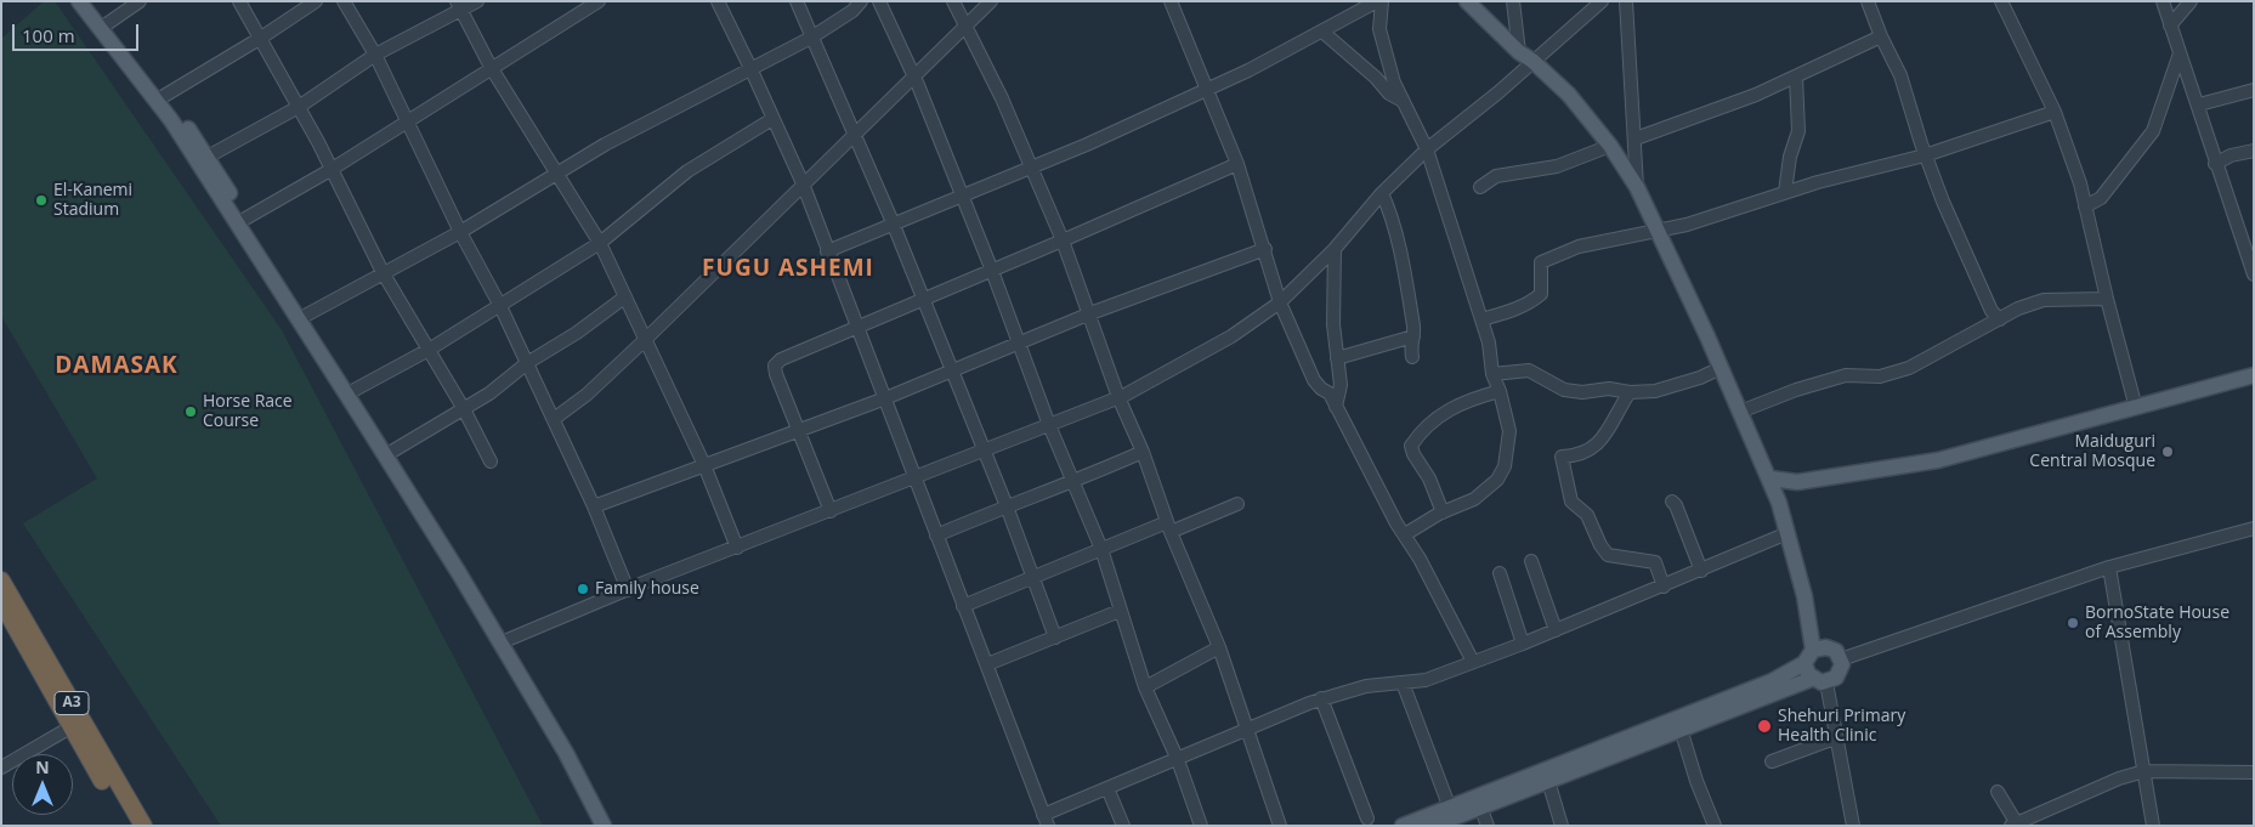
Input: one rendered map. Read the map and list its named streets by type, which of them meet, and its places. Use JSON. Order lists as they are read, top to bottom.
{
  "streets": {
    "highway": ["A3"]
  },
  "districts": ["FUGU ASHEMI", "DAMASAK"],
  "places": [
    "El-Kanemi Stadium",
    "Horse Race Course",
    "Maiduguri Central Mosque",
    "Family house",
    "BornoState House of Assembly",
    "Shehuri Primary Health Clinic"
  ],
  "scale_bar": "100 m",
  "north": "top"
}
